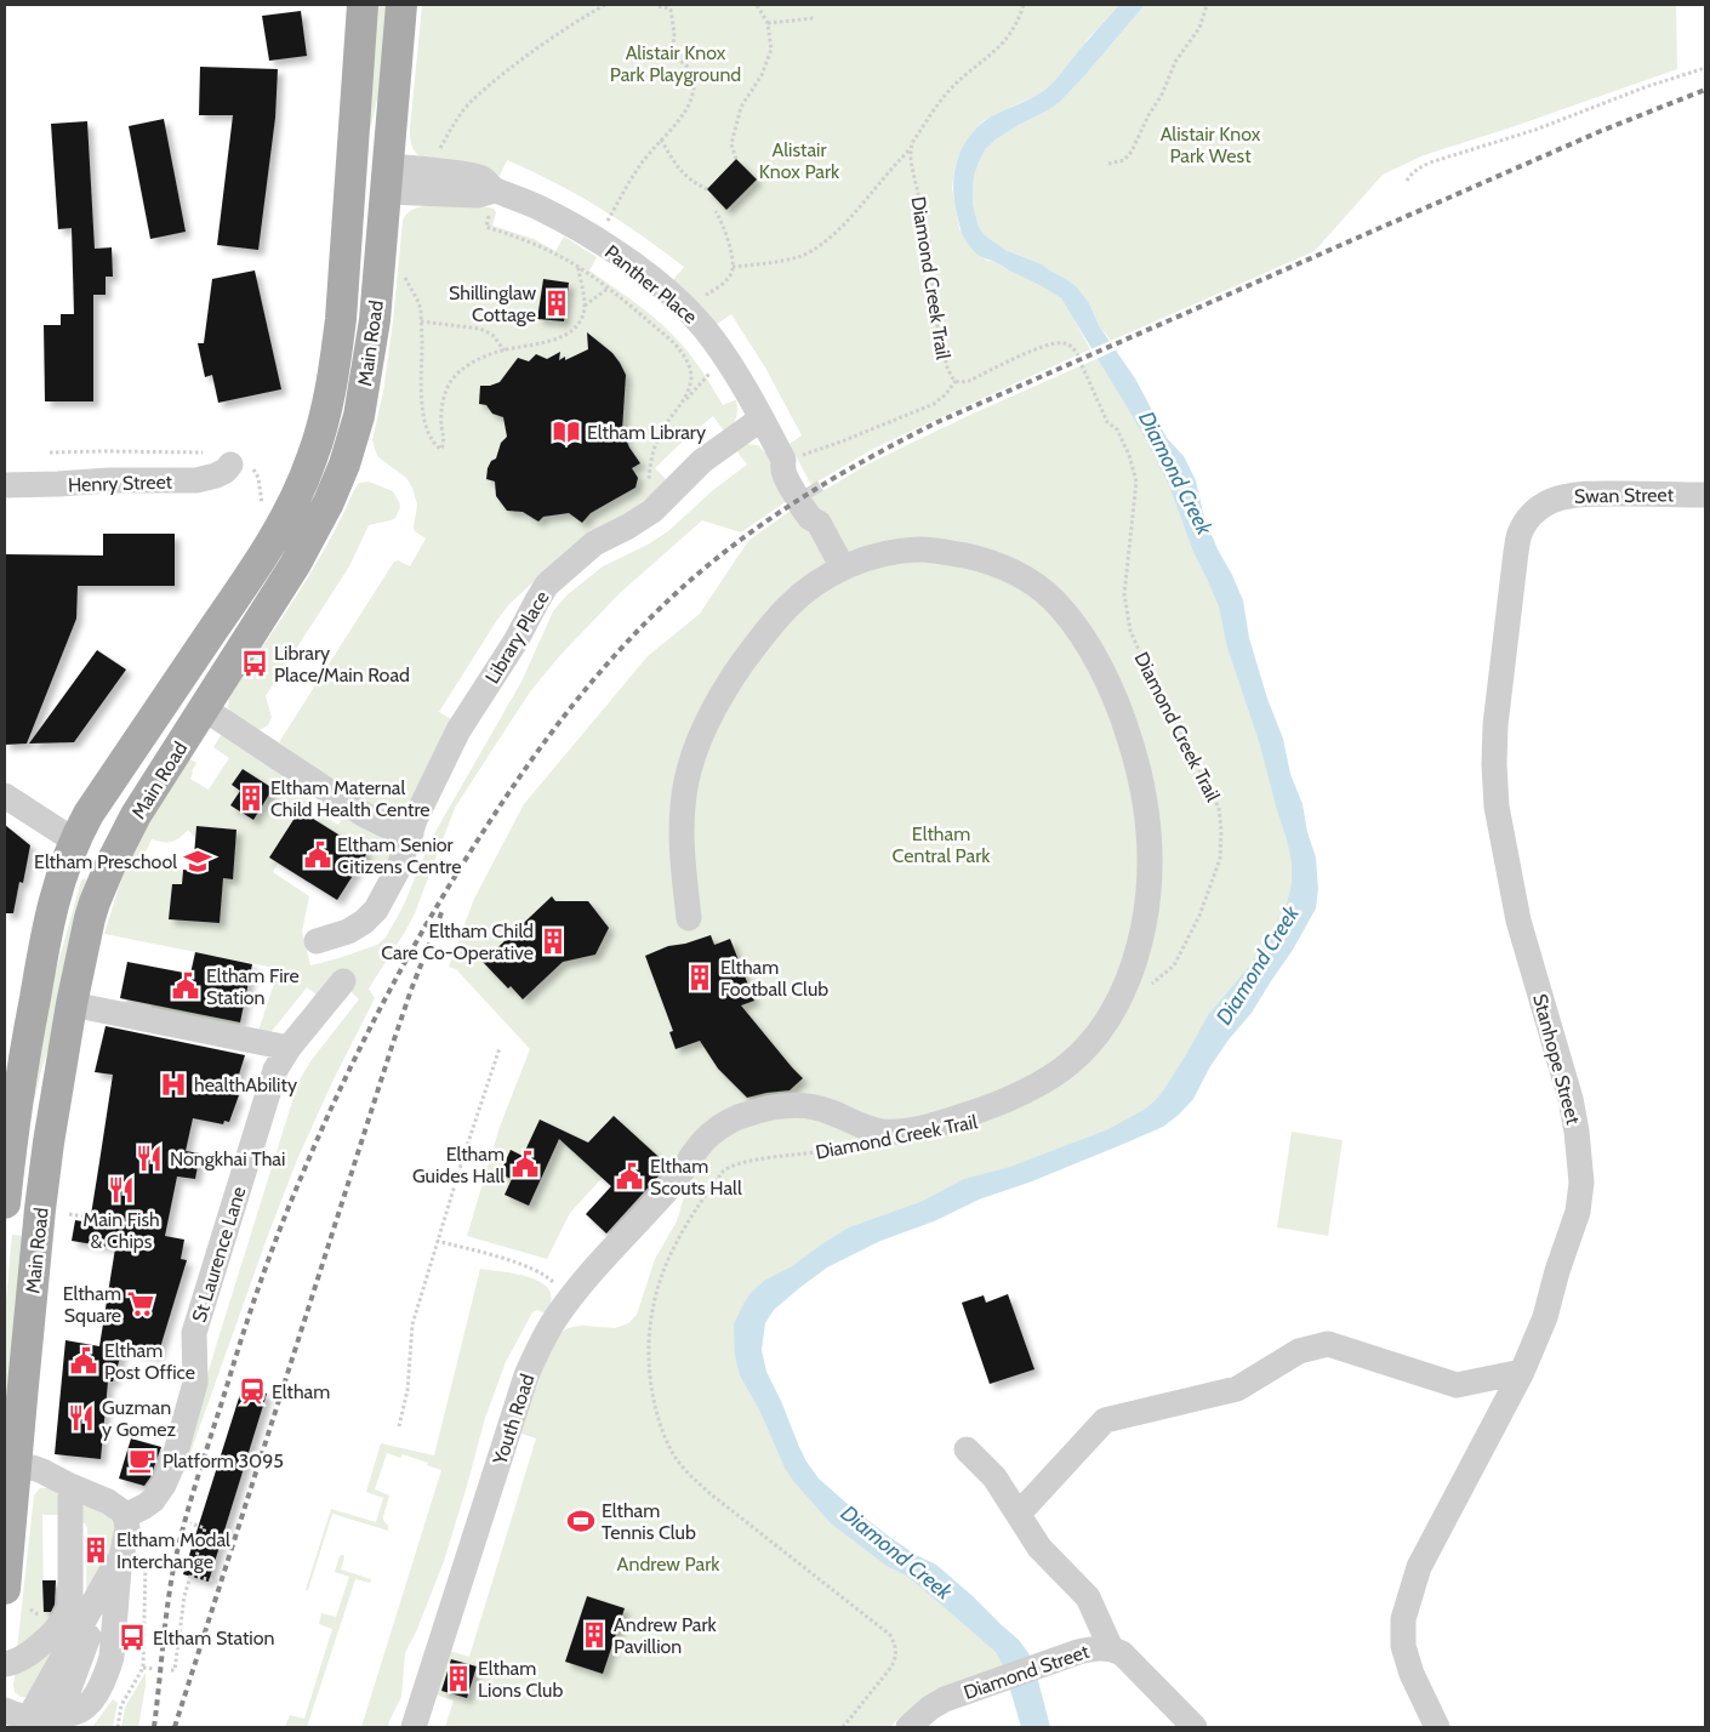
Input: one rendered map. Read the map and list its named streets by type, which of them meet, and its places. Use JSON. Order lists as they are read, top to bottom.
{
  "streets": {
    "main road": ["Main Road"],
    "street": [
      "Panther Place",
      "Henry Street",
      "Swan Street",
      "Library Place",
      "Stanhope Street",
      "St Laurence Lane",
      "Youth Road",
      "Diamond Street"
    ],
    "path": ["Diamond Creek Trail"]
  },
  "crossings": [
    ["Panther Place", "Main Road"],
    ["Panther Place", "Library Place"],
    ["Panther Place", "Youth Road"],
    ["Swan Street", "Stanhope Street"]
  ],
  "water": ["Diamond Creek"],
  "parks": [
    "Alistair Knox Park Playground",
    "Alistair Knox Park West",
    "Alistair Knox Park",
    "Eltham Central Park",
    "Andrew Park"
  ],
  "places": {
    "building": [
      "Shillinglaw Cottage",
      "Eltham Maternal Child Health Centre",
      "Eltham Child Care Co-Operative",
      "Eltham Football Club",
      "Eltham Modal Interchange",
      "Andrew Park Pavillion",
      "Eltham Lions Club"
    ],
    "library": ["Eltham Library"],
    "bus stop": ["Library Place/Main Road", "Eltham Station"],
    "public building": [
      "Eltham Senior Citizens Centre",
      "Eltham Fire Station",
      "Eltham Guides Hall",
      "Eltham Scouts Hall",
      "Eltham Post Office"
    ],
    "school or university": ["Eltham Preschool"],
    "hospital": ["healthAbility"],
    "restaurant": ["Nongkhai Thai", "Main Fish & Chips", "Guzman y Gomez"],
    "supermarket": ["Eltham Square"],
    "station": ["Eltham"],
    "cafe": ["Platform 3095"],
    "sports": ["Eltham Tennis Club"]
  }
}
